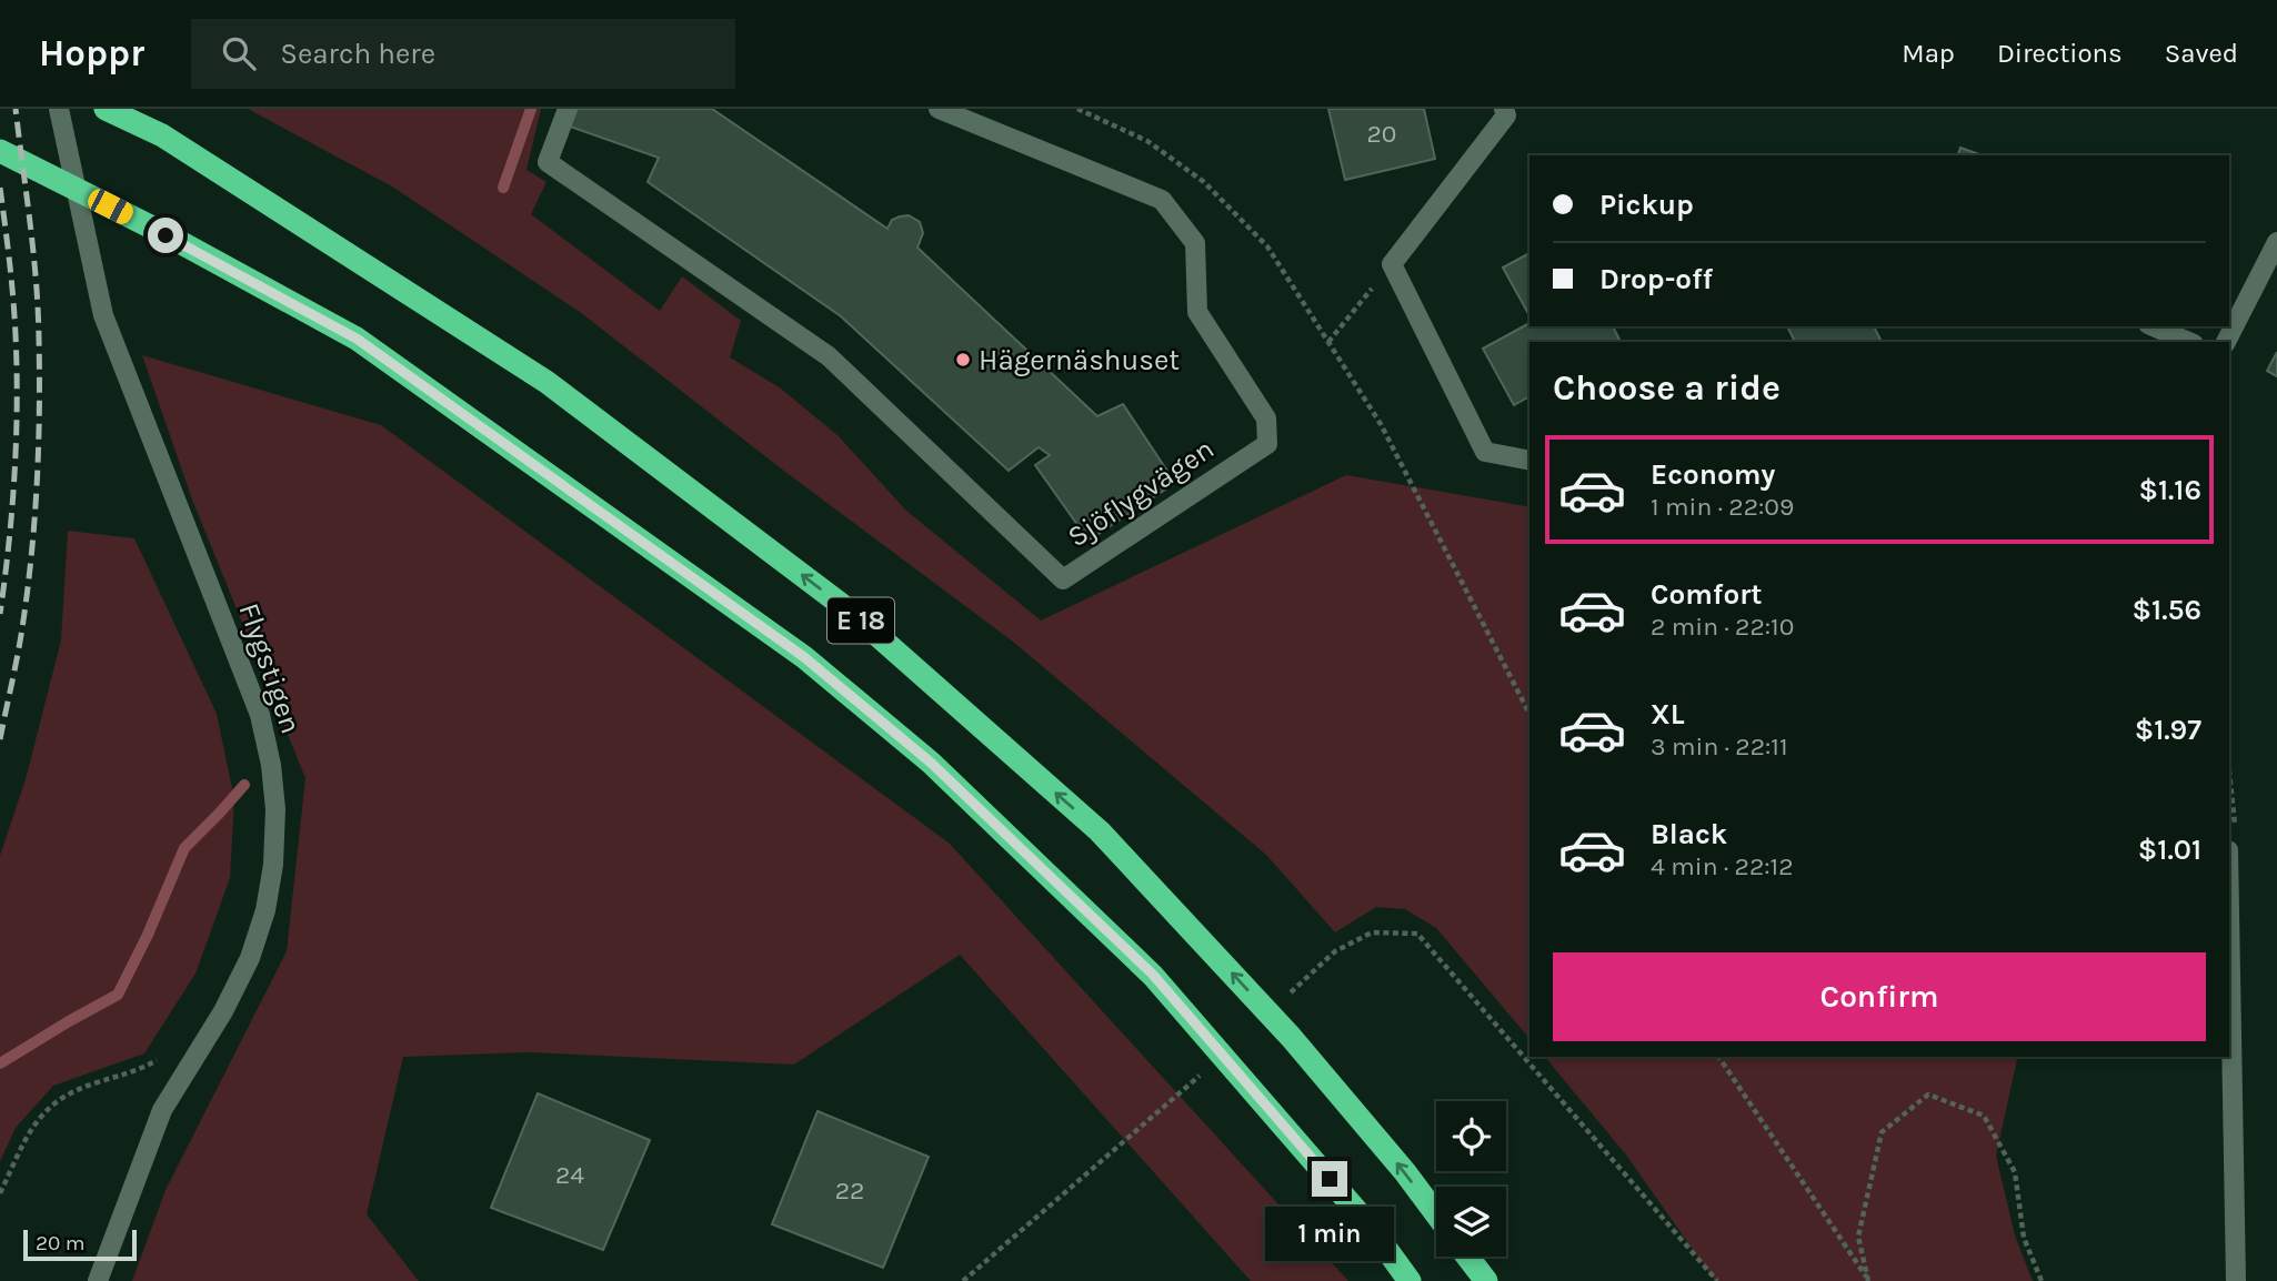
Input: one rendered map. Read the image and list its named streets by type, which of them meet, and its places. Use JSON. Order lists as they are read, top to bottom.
{
  "streets": {
    "highway": ["E 18"],
    "street": ["Sjöflygvägen", "Flygstigen"]
  },
  "places": ["Hägernäshuset"],
  "house_numbers": ["20", "24", "22"],
  "scale_bar": "20 m",
  "page": {
    "header": "Hoppr",
    "search": "Search here",
    "nav": ["Map", "Directions", "Saved"],
    "banner": ["Pickup", "Drop-off"],
    "heading": "Choose a ride",
    "list": [
      {
        "name": "Economy",
        "note": "1 min · 22:09",
        "value": "$1.16"
      },
      {
        "name": "Comfort",
        "note": "2 min · 22:10",
        "value": "$1.56"
      },
      {
        "name": "XL",
        "note": "3 min · 22:11",
        "value": "$1.97"
      },
      {
        "name": "Black",
        "note": "4 min · 22:12",
        "value": "$1.01"
      }
    ],
    "buttons": "Confirm",
    "bubble": "1 min",
    "scale": "20 m"
  }
}
